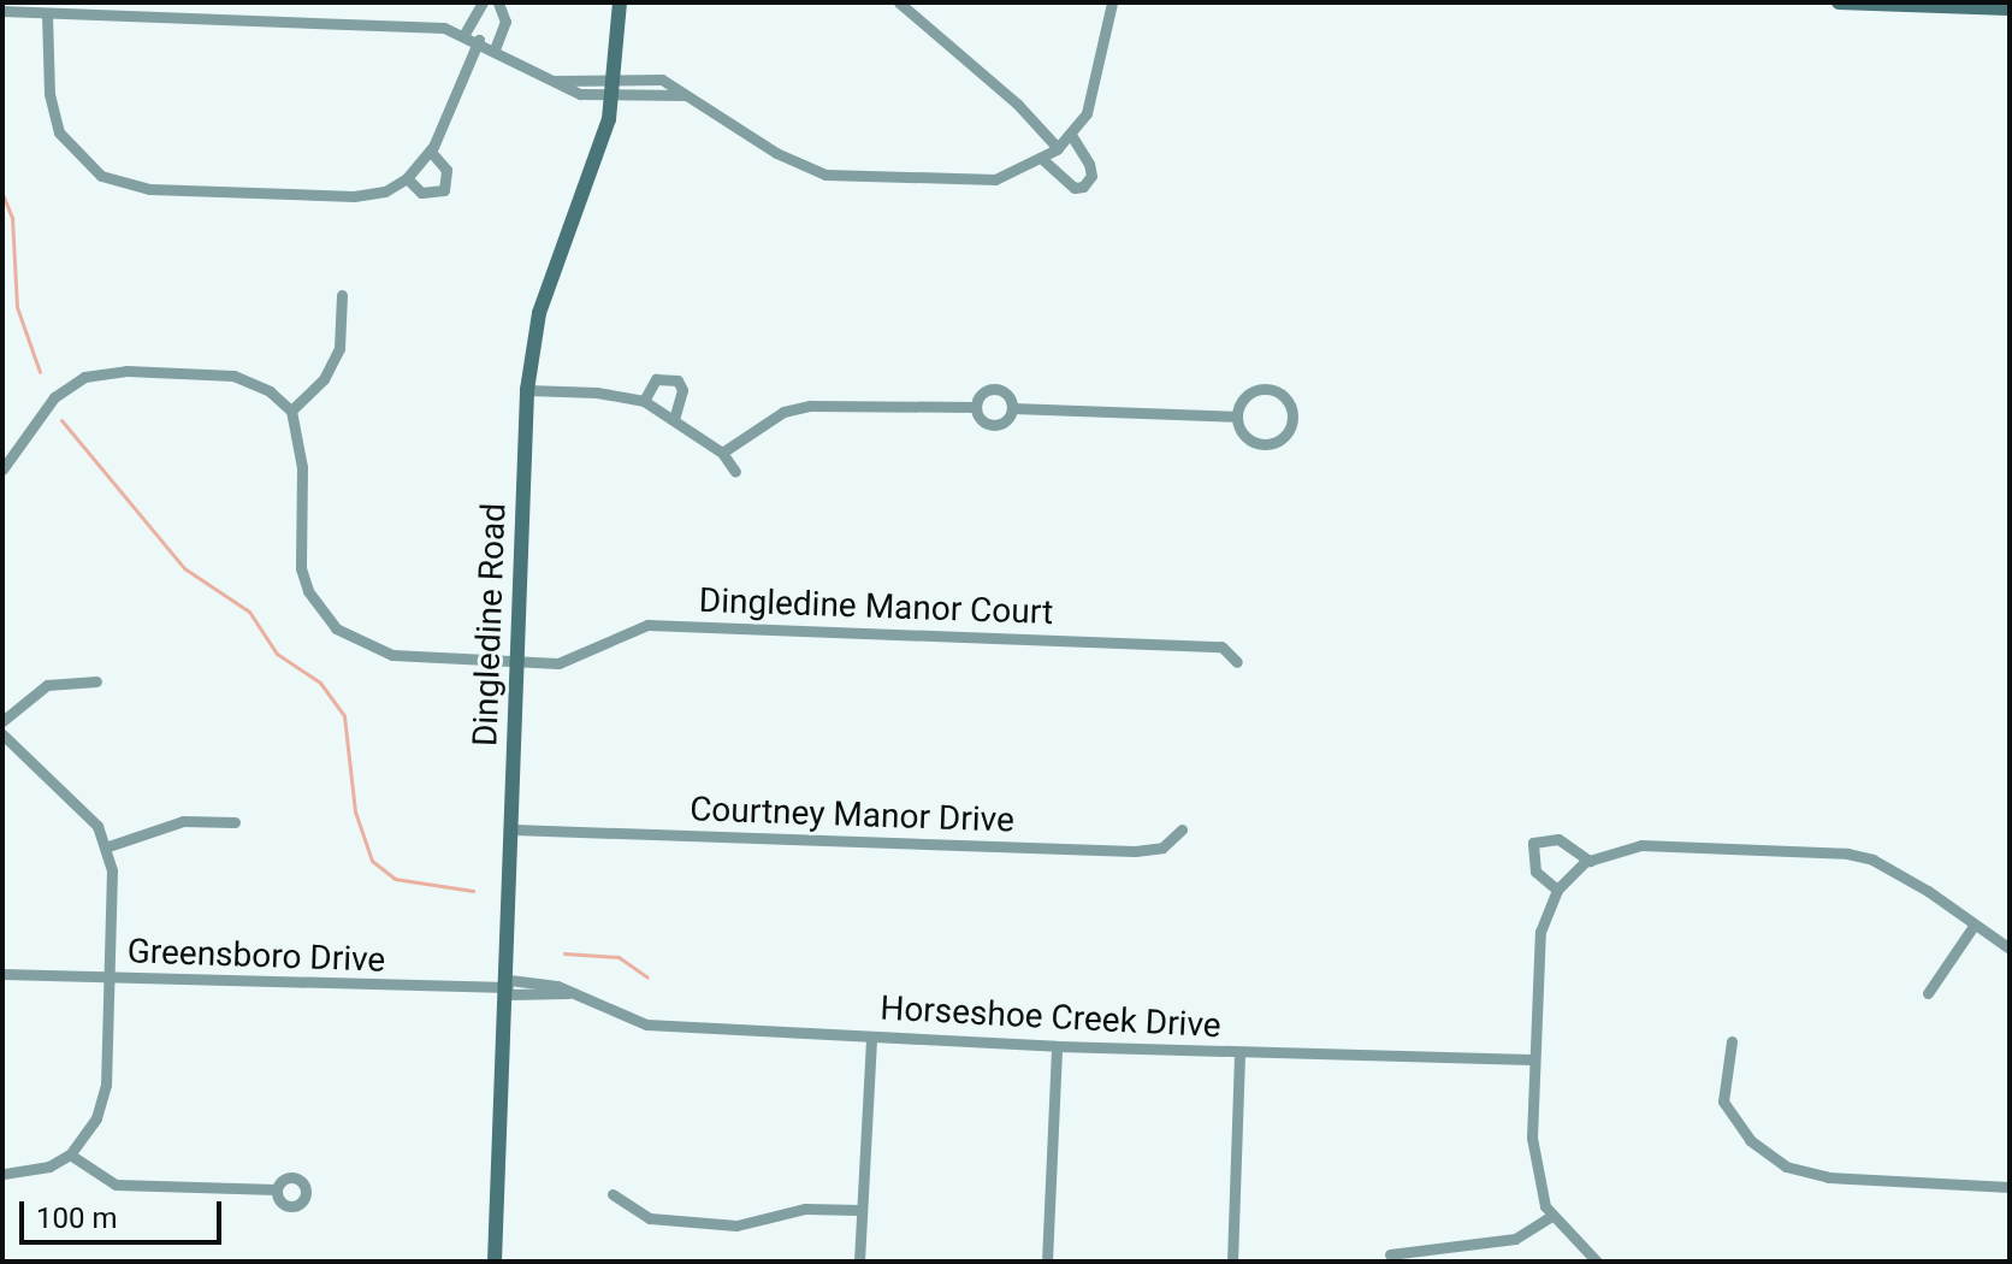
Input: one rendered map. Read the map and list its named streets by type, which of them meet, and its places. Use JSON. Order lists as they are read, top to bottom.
{
  "streets": {
    "street": [
      "Dingledine Manor Court",
      "Dingledine Road",
      "Courtney Manor Drive",
      "Greensboro Drive",
      "Horseshoe Creek Drive"
    ]
  },
  "crossings": [
    ["Dingledine Manor Court", "Dingledine Road"],
    ["Dingledine Road", "Courtney Manor Drive"],
    ["Dingledine Road", "Greensboro Drive"],
    ["Dingledine Road", "Horseshoe Creek Drive"],
    ["Greensboro Drive", "Horseshoe Creek Drive"]
  ],
  "scale_bar": "100 m"
}
